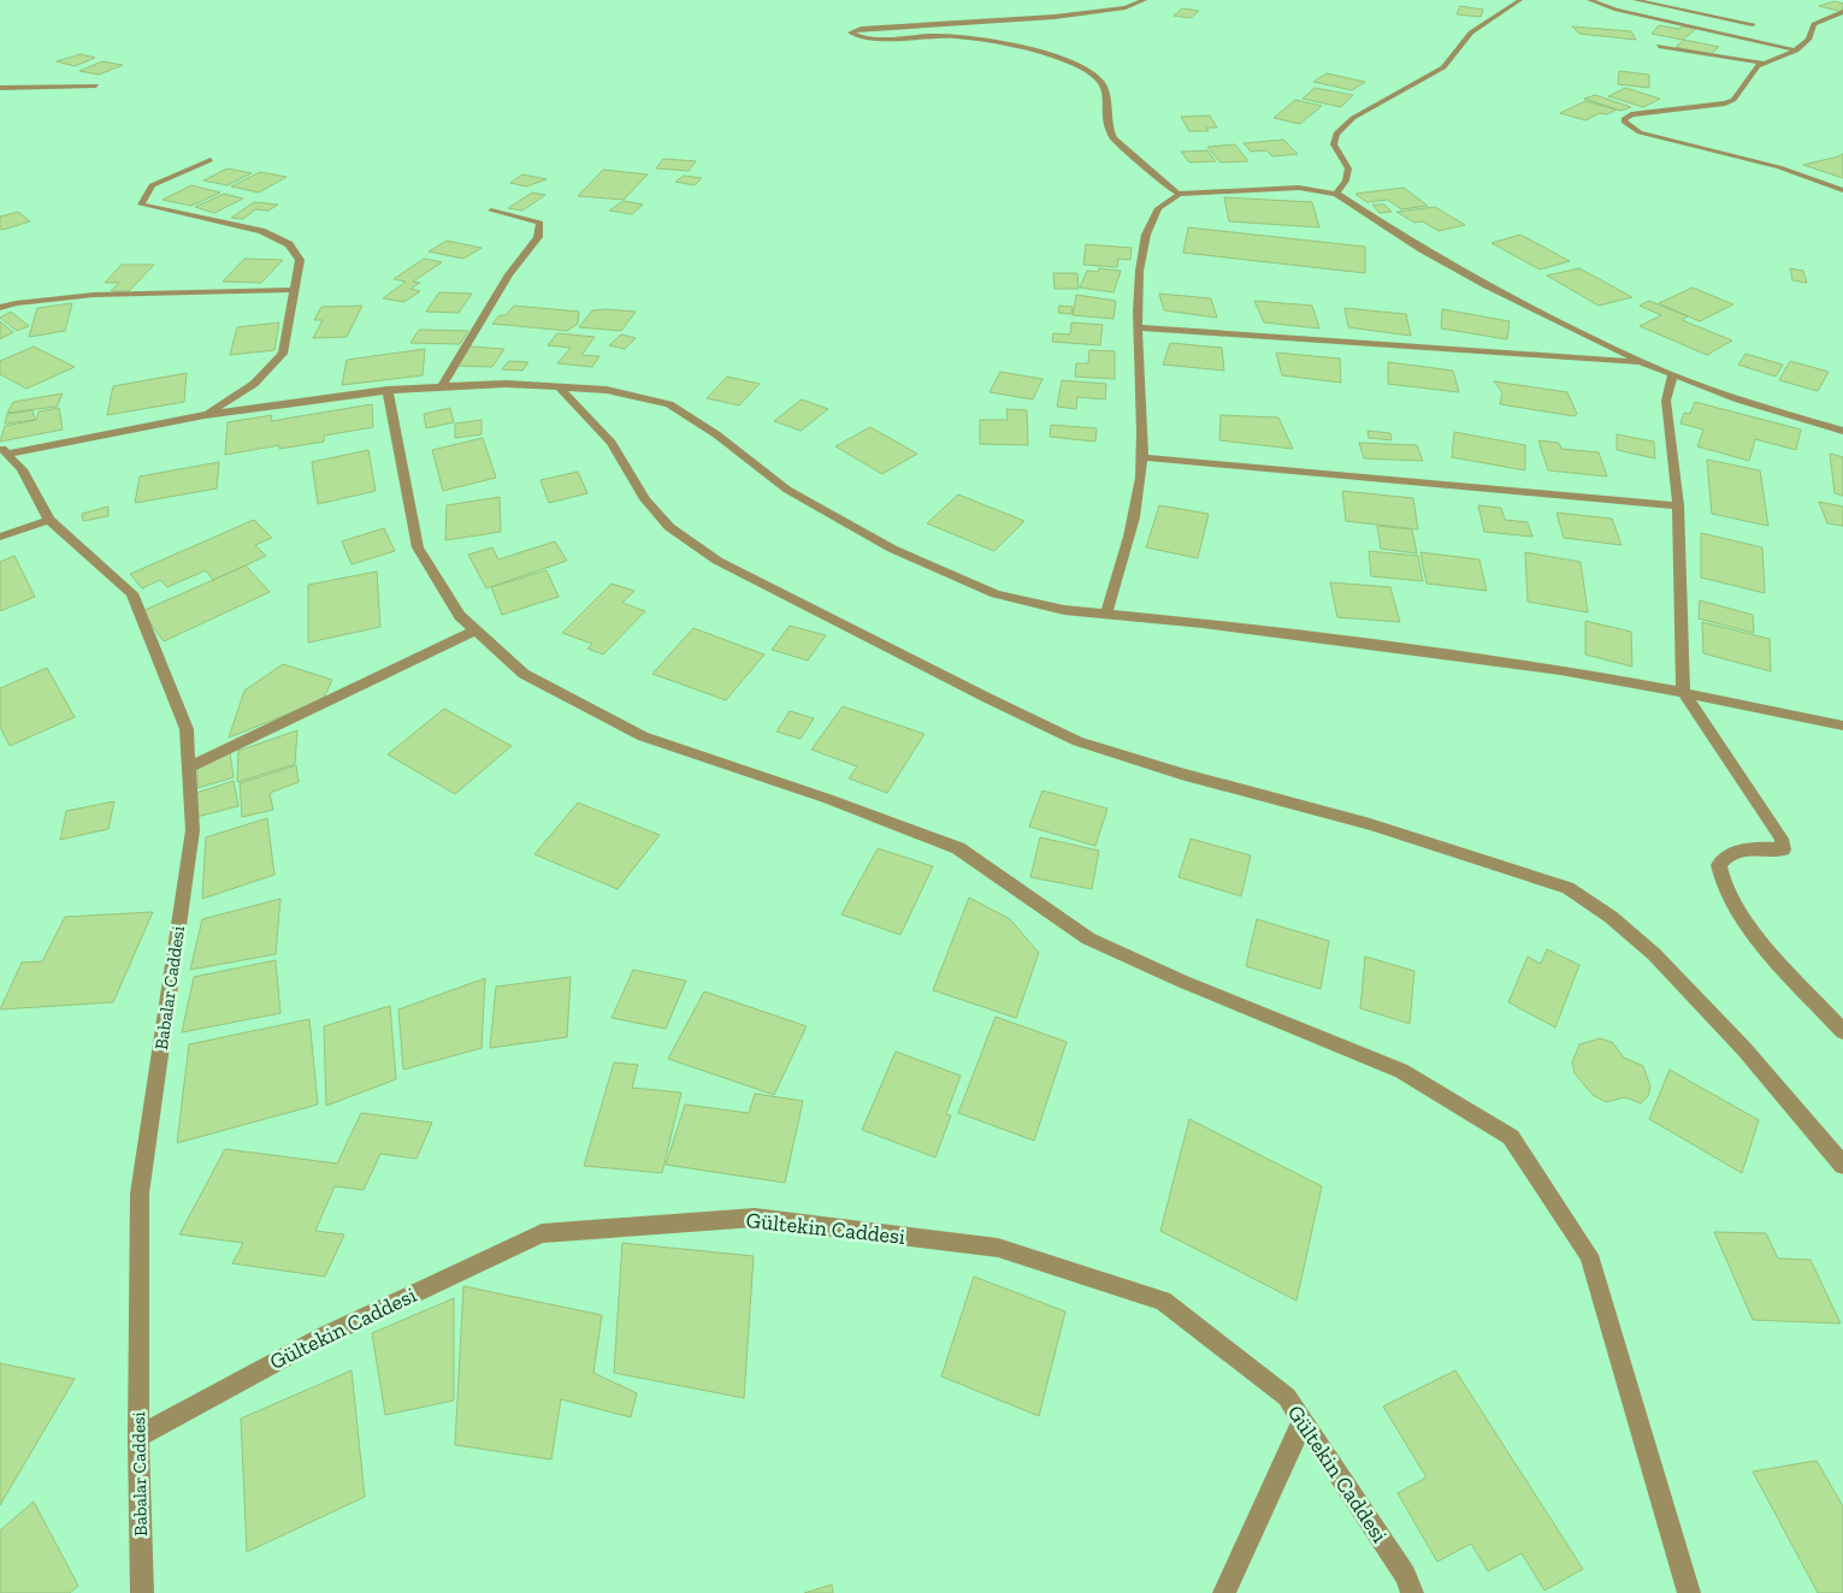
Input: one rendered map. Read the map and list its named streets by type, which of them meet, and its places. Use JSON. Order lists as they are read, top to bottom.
{
  "streets": {
    "street": ["Babalar Caddesi", "Gültekin Caddesi"]
  },
  "crossings": [
    ["Babalar Caddesi", "Gültekin Caddesi"]
  ]
}
